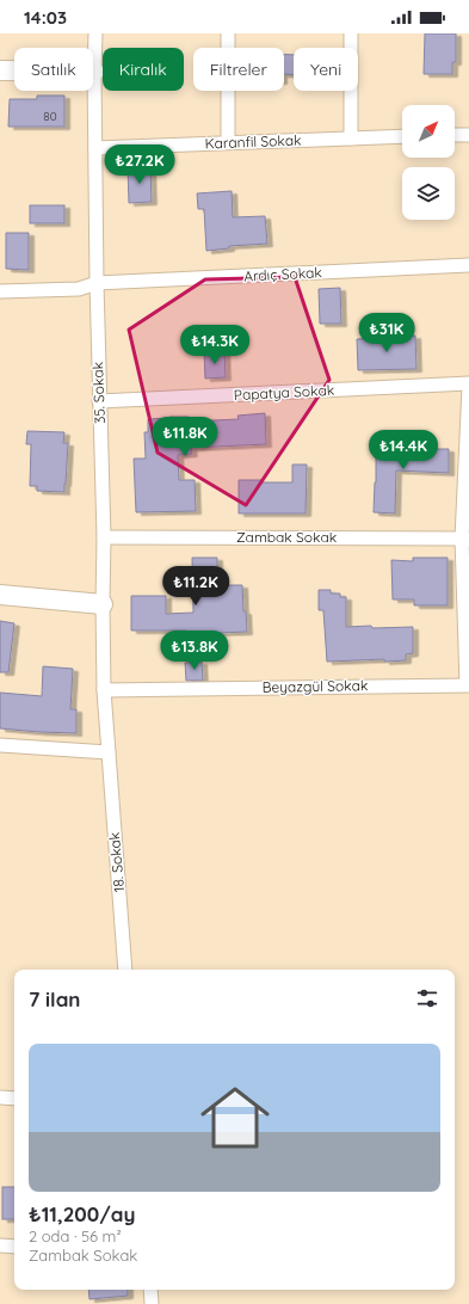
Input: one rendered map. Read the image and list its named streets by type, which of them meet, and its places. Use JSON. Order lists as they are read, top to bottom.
{
  "streets": {
    "street": [
      "Karanfil Sokak",
      "Ardıç Sokak",
      "35. Sokak",
      "Papatya Sokak",
      "Zambak Sokak",
      "Beyazgül Sokak",
      "18. Sokak"
    ]
  },
  "crossings": [
    ["Karanfil Sokak", "35. Sokak"],
    ["Ardıç Sokak", "35. Sokak"],
    ["35. Sokak", "Papatya Sokak"],
    ["35. Sokak", "Zambak Sokak"],
    ["35. Sokak", "Beyazgül Sokak"],
    ["35. Sokak", "18. Sokak"]
  ],
  "house_numbers": ["80"],
  "north": "top right",
  "page": {
    "status": "14:03",
    "chip": [
      "Satılık",
      "Kiralık",
      "Filtreler",
      "Yeni"
    ],
    "price": [
      "₺27.2K",
      "₺31K",
      "₺14.3K",
      "₺11.8K",
      "₺14.4K",
      "₺11.2K",
      "₺13.8K"
    ],
    "heading": "7 ilan",
    "list": [
      {
        "name": "₺11,200/ay",
        "note": "2 oda · 56 m² · Zambak Sokak"
      }
    ]
  }
}
